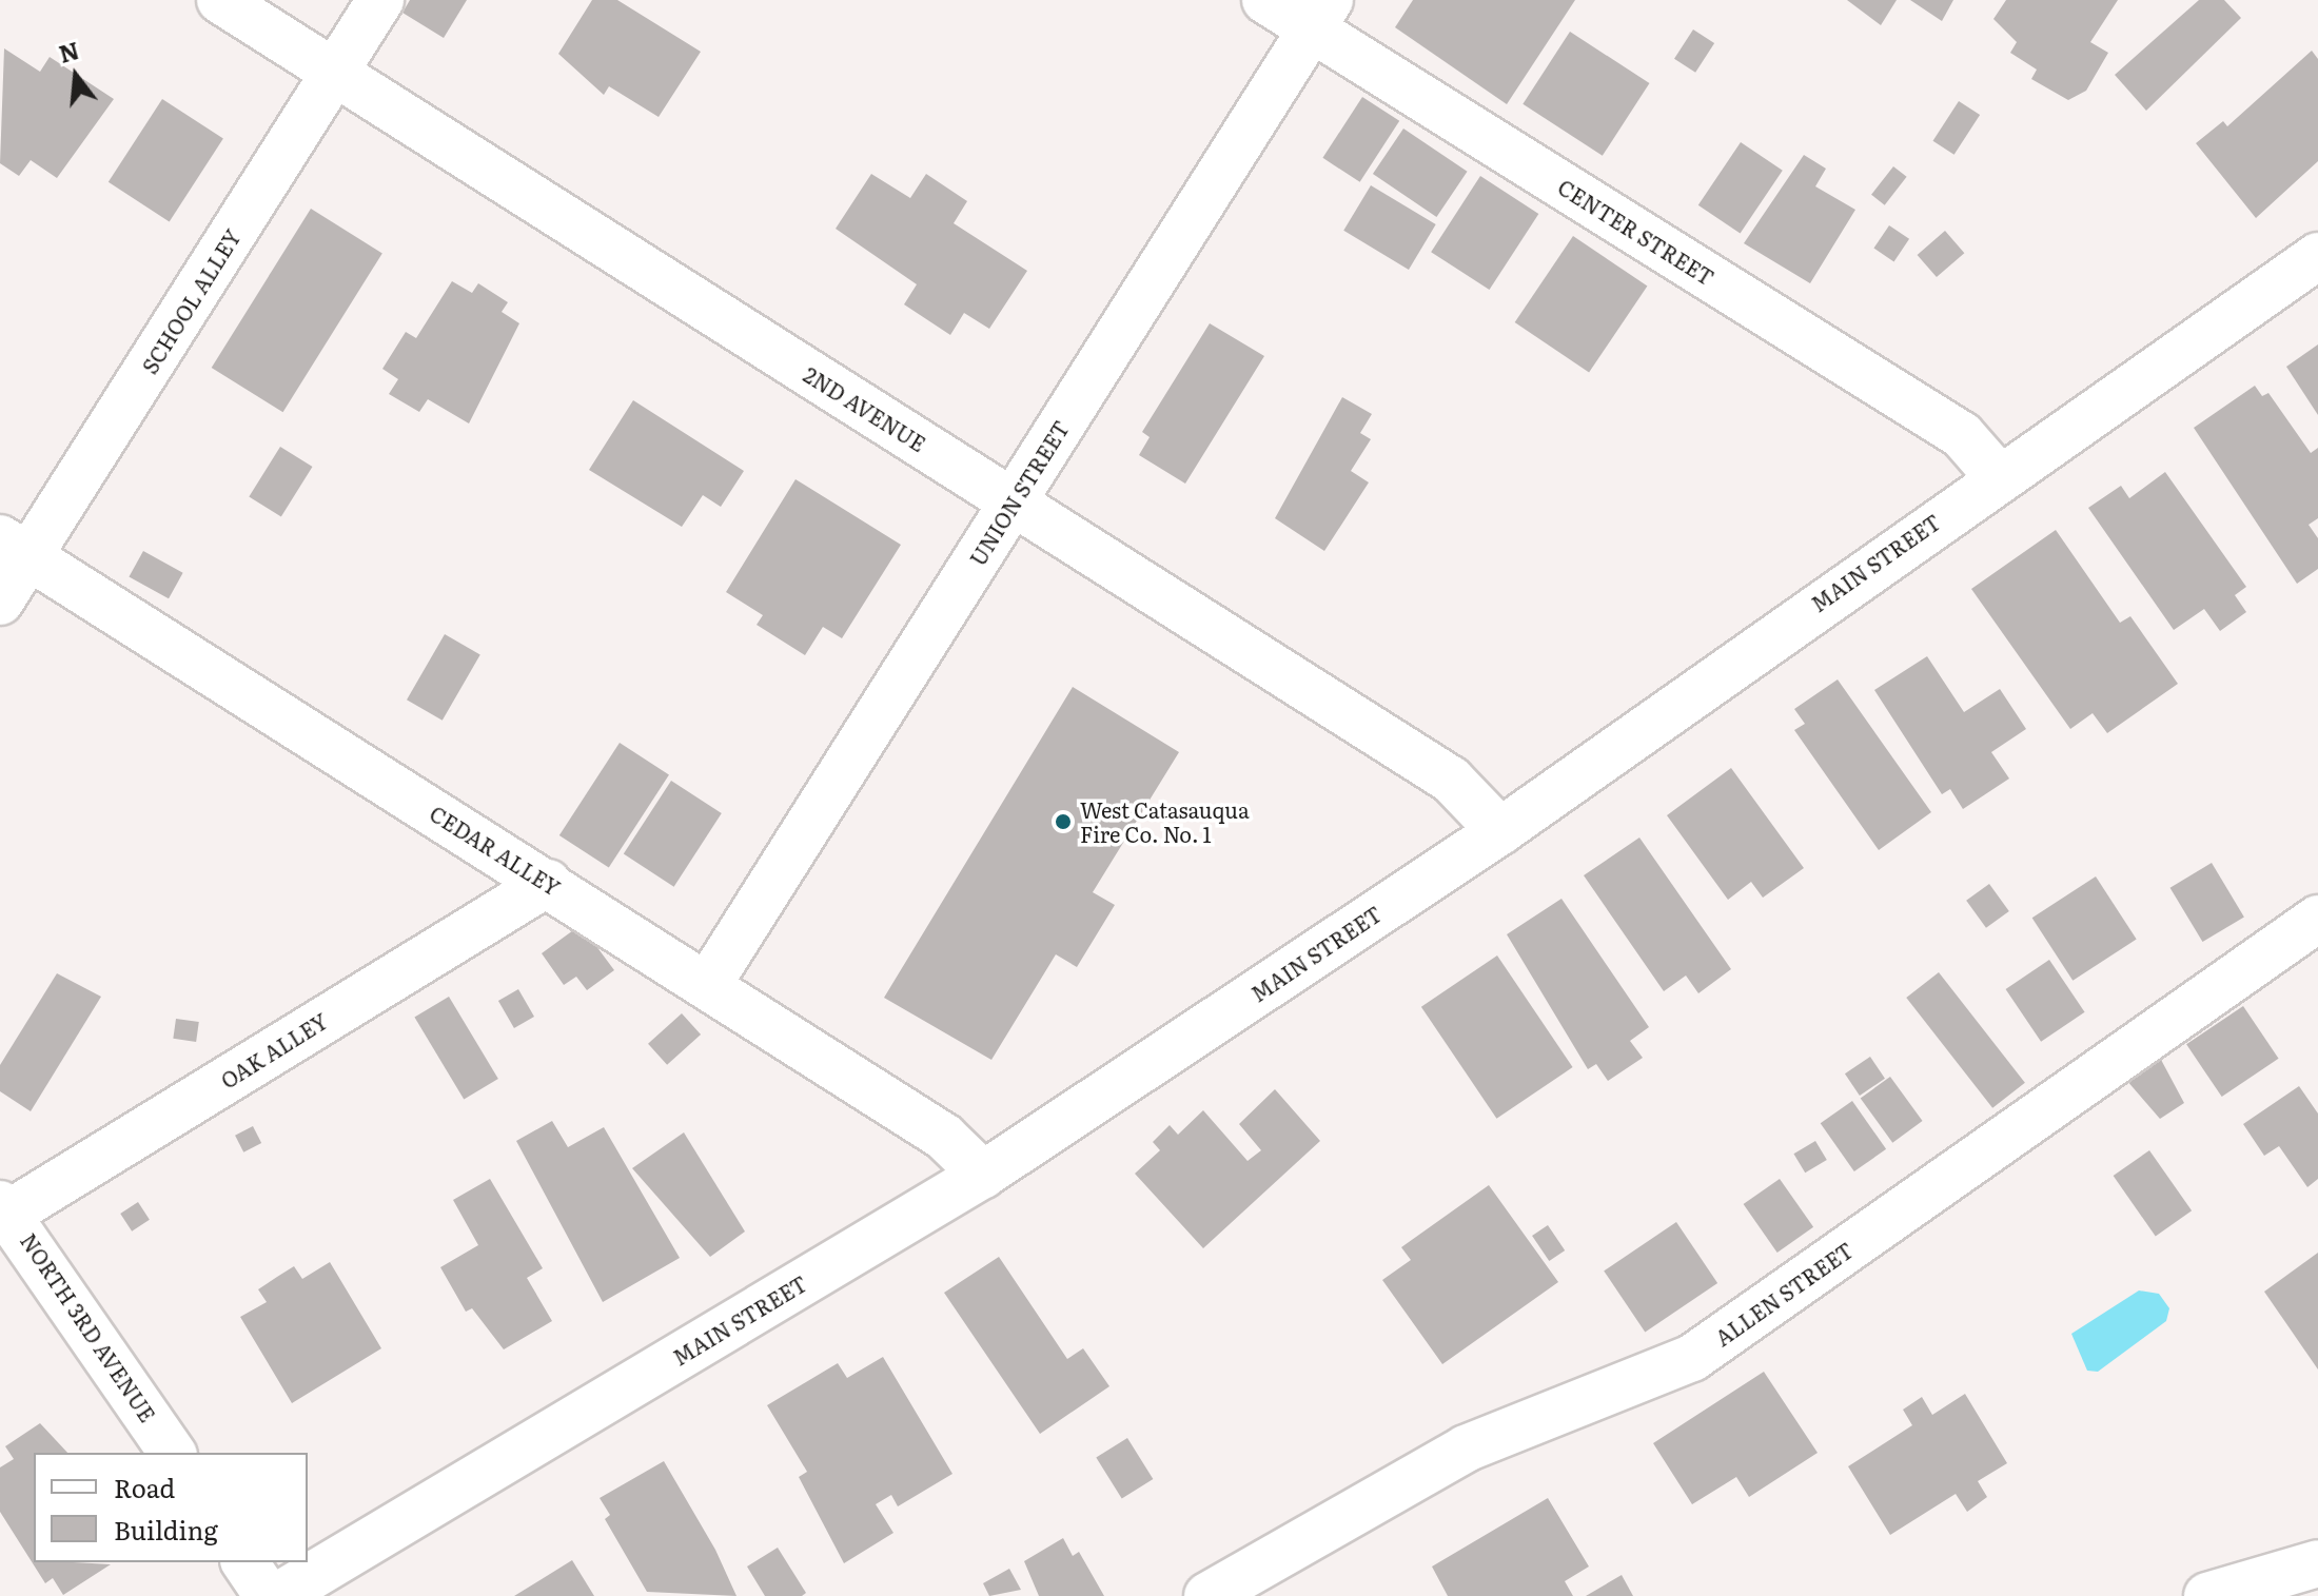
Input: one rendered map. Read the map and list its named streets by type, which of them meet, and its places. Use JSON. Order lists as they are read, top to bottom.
{
  "streets": {
    "street": [
      "CENTER STREET",
      "SCHOOL ALLEY",
      "2ND AVENUE",
      "UNION STREET",
      "MAIN STREET",
      "CEDAR ALLEY",
      "OAK ALLEY",
      "ALLEN STREET",
      "NORTH 3RD AVENUE"
    ]
  },
  "crossings": [
    ["CENTER STREET", "UNION STREET"],
    ["CENTER STREET", "MAIN STREET"],
    ["SCHOOL ALLEY", "2ND AVENUE"],
    ["SCHOOL ALLEY", "CEDAR ALLEY"],
    ["2ND AVENUE", "UNION STREET"],
    ["2ND AVENUE", "MAIN STREET"],
    ["UNION STREET", "CEDAR ALLEY"],
    ["MAIN STREET", "CEDAR ALLEY"],
    ["CEDAR ALLEY", "OAK ALLEY"],
    ["OAK ALLEY", "NORTH 3RD AVENUE"]
  ],
  "places": ["West Catasauqua Fire Co. No. 1"],
  "legend": ["Road", "Building"],
  "north": "top"
}
